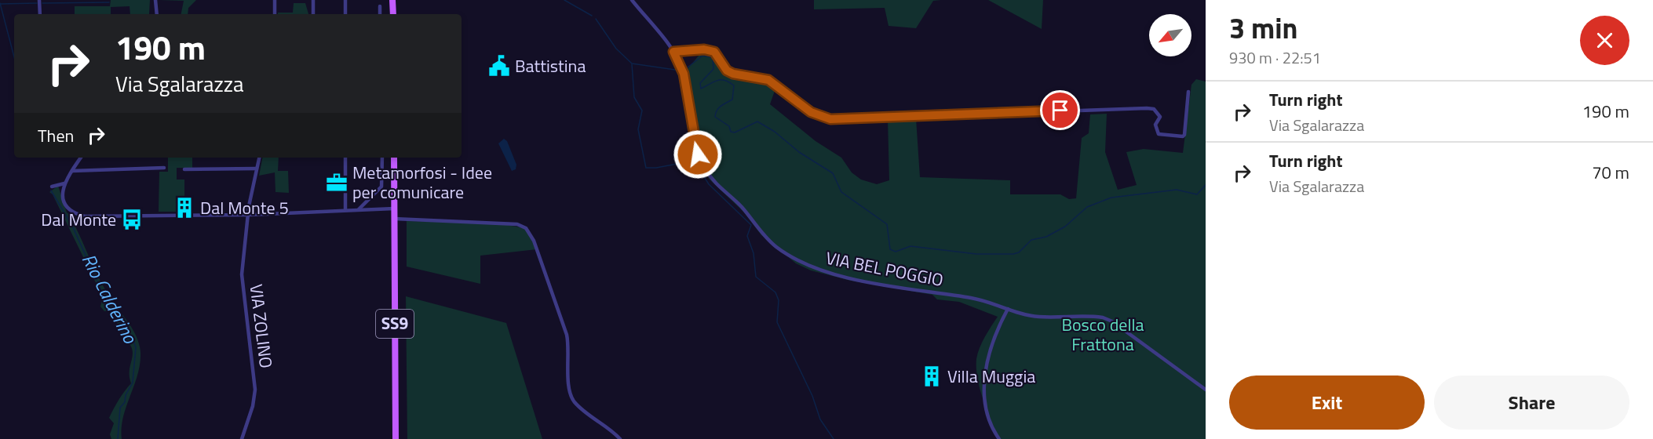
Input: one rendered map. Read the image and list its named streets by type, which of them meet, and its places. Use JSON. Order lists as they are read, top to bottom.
{
  "streets": {
    "main road": ["SS9"],
    "street": ["VIA BEL POGGIO", "VIA ZOLINO"]
  },
  "water": ["Rio Calderino"],
  "parks": ["Bosco della Frattona"],
  "places": {
    "public building": ["Battistina"],
    "office": ["Metamorfosi - Idee per comunicare"],
    "building": ["Dal Monte 5", "Villa Muggia"],
    "bus stop": ["Dal Monte"]
  },
  "north": "bottom left",
  "page": {
    "heading": ["3 min", "930 m · 22:51"],
    "turn": ["190 m", "Via Sgalarazza"],
    "list": [
      {
        "name": "Turn right",
        "note": "Via Sgalarazza",
        "value": "190 m"
      },
      {
        "name": "Turn right",
        "note": "Via Sgalarazza",
        "value": "70 m"
      }
    ],
    "then": "Then",
    "buttons": ["Exit", "Share"]
  }
}
